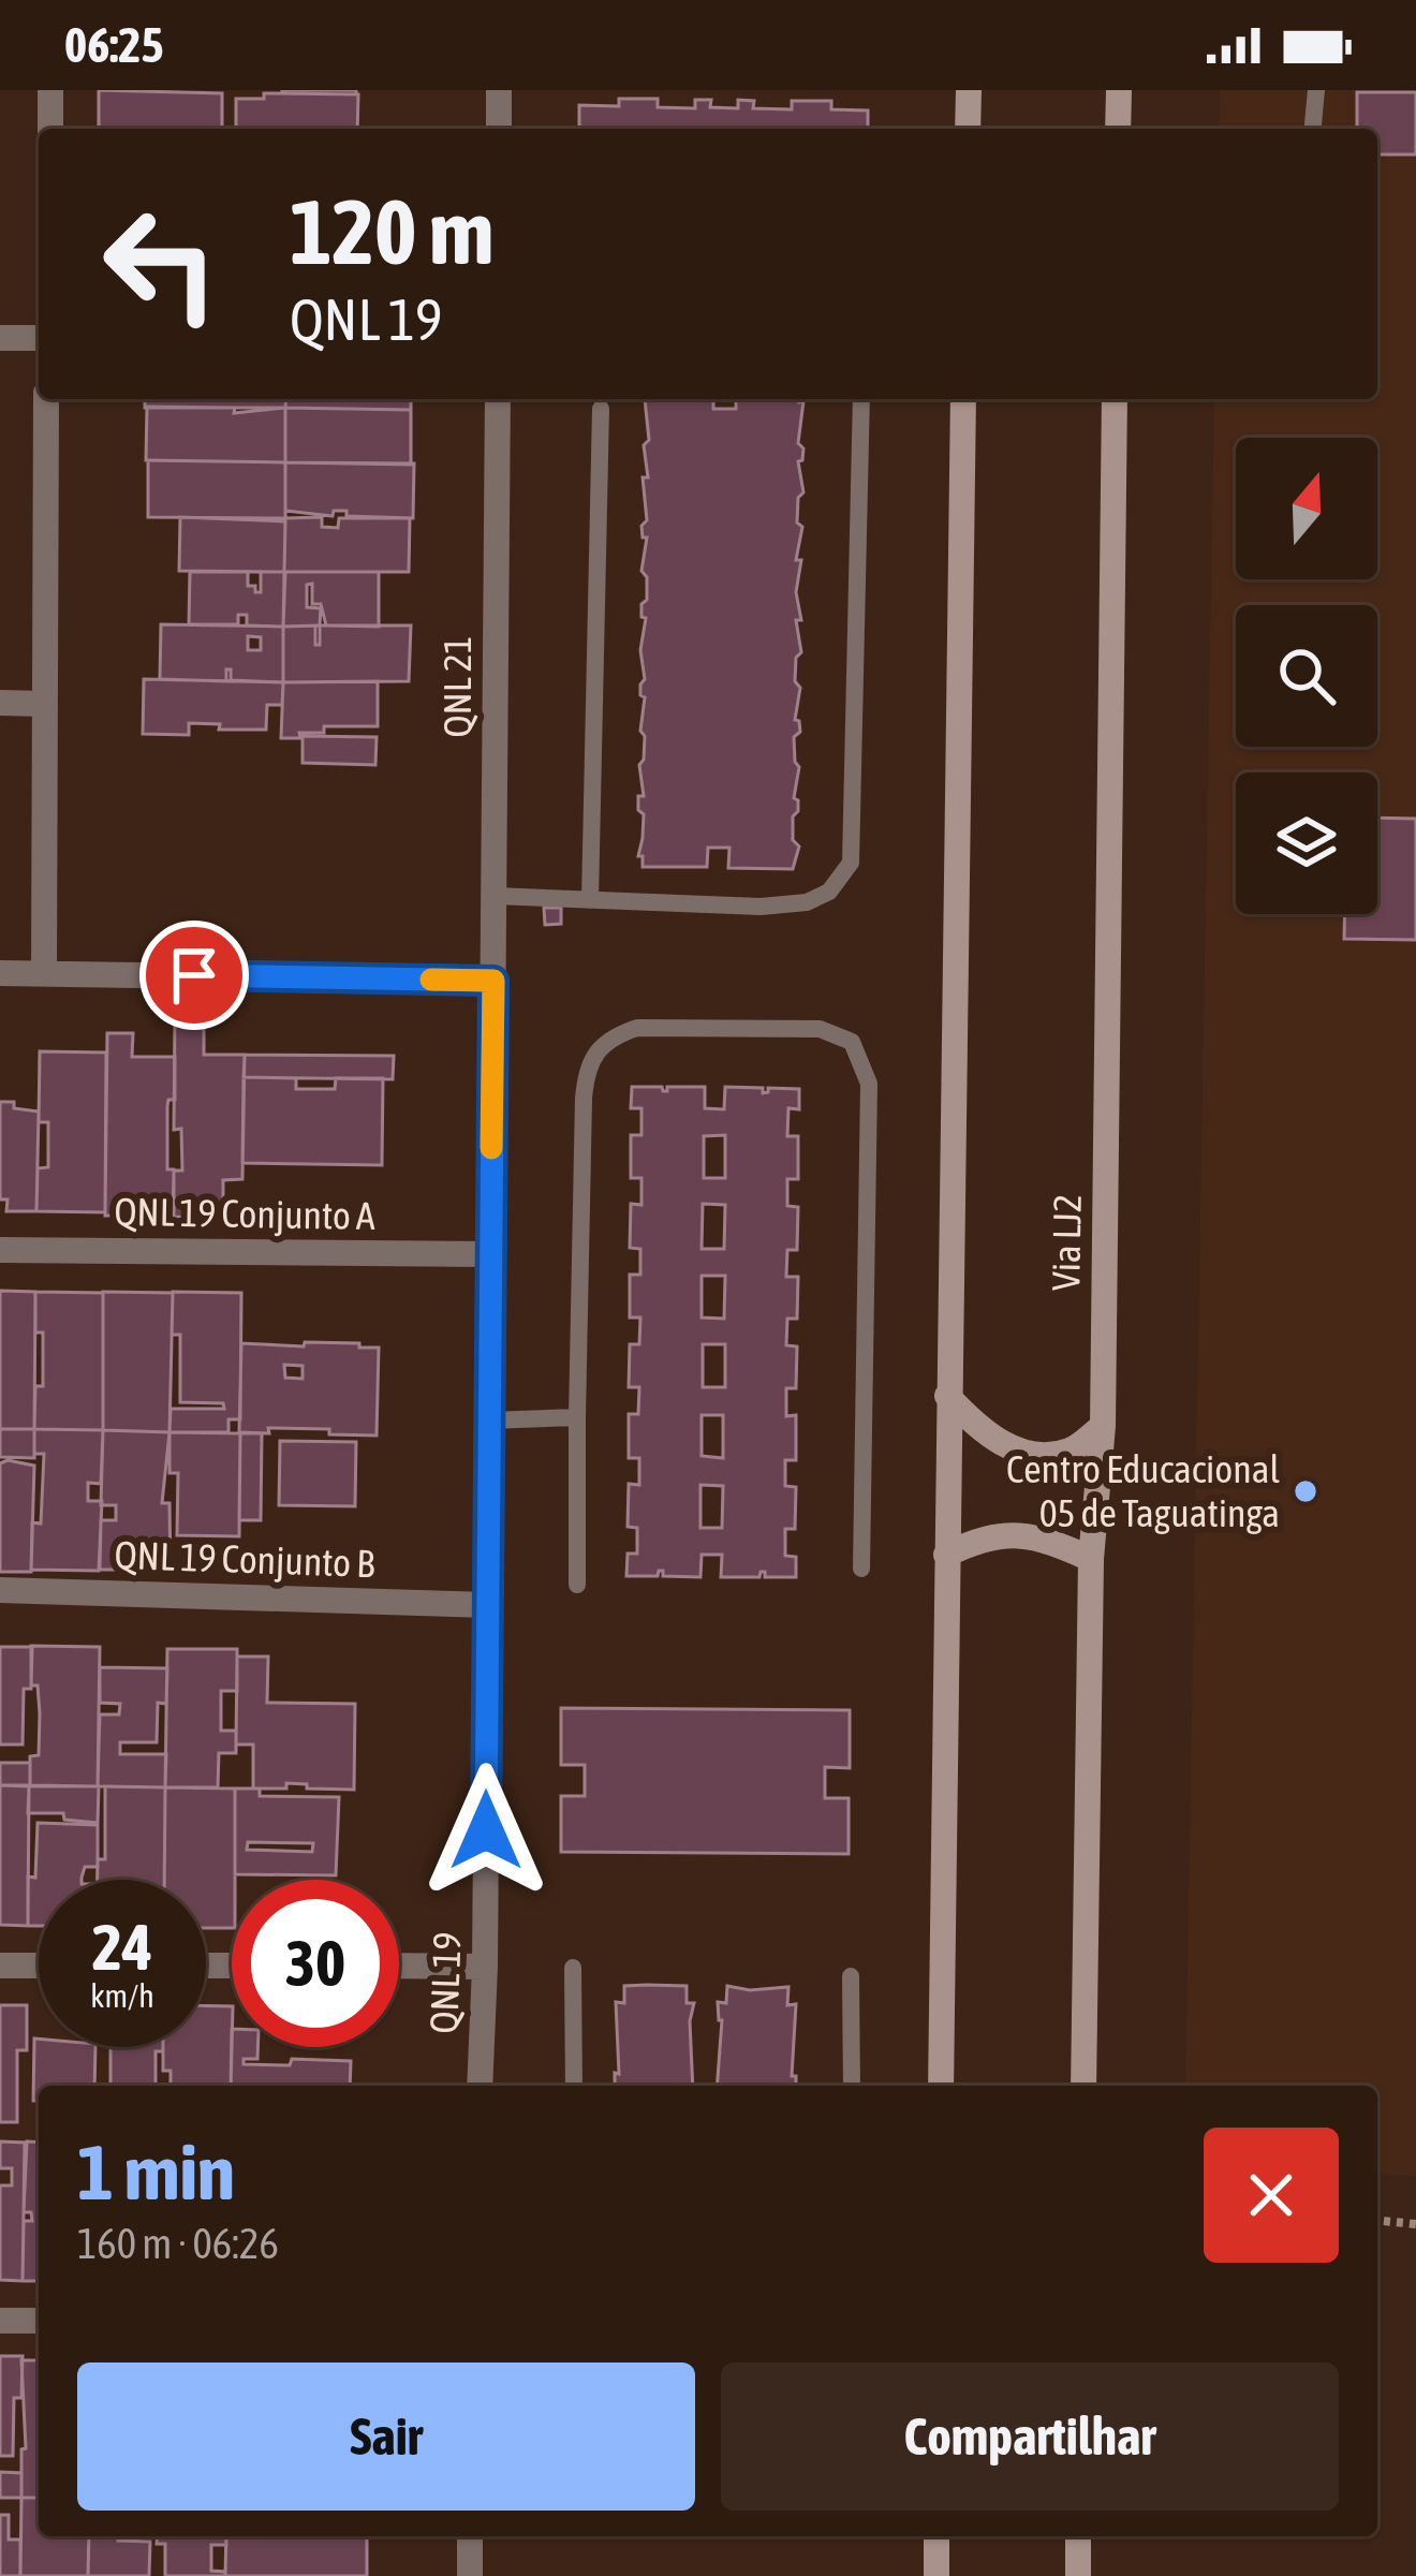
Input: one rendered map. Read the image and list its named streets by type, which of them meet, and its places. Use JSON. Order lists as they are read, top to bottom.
{
  "streets": {
    "main road": ["Via LJ2"],
    "street": [
      "QNL 21",
      "QNL 19 Conjunto A",
      "QNL 19 Conjunto B",
      "QNL 19"
    ]
  },
  "crossings": [
    ["QNL 21", "QNL 19"],
    ["QNL 19 Conjunto A", "QNL 19"],
    ["QNL 19 Conjunto B", "QNL 19"]
  ],
  "places": ["Centro Educacional 05 de Taguatinga"],
  "north": "top",
  "page": {
    "status": "06:25",
    "turn": ["120 m", "QNL 19"],
    "speed": "24 km/h",
    "limit": "30",
    "heading": ["1 min", "160 m · 06:26"],
    "buttons": ["Sair", "Compartilhar"]
  }
}
